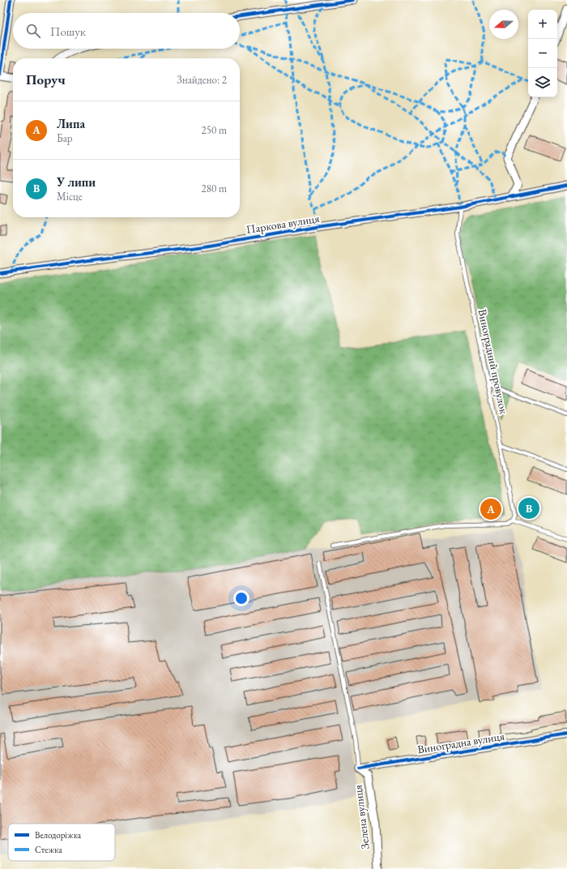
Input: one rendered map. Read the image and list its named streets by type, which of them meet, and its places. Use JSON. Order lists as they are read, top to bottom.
{
  "streets": {
    "street": ["Паркова вулиця", "Виноградна вулиця", "Зелена вулиця"],
    "lane": ["Виноградний провулок"]
  },
  "crossings": [
    ["Паркова вулиця", "Виноградний провулок"],
    ["Виноградна вулиця", "Зелена вулиця"]
  ],
  "legend": ["Велодоріжка", "Стежка"],
  "north": "left",
  "page": {
    "map_buttons": ["+", "−"],
    "search": "Пошук",
    "heading": ["Поруч", "Знайдено: 2"],
    "list": [
      {
        "mark": "A",
        "name": "Липа",
        "note": "Бар",
        "value": "250 m"
      },
      {
        "mark": "B",
        "name": "У липи",
        "note": "Місце",
        "value": "280 m"
      }
    ],
    "pins": ["B", "A"]
  }
}
